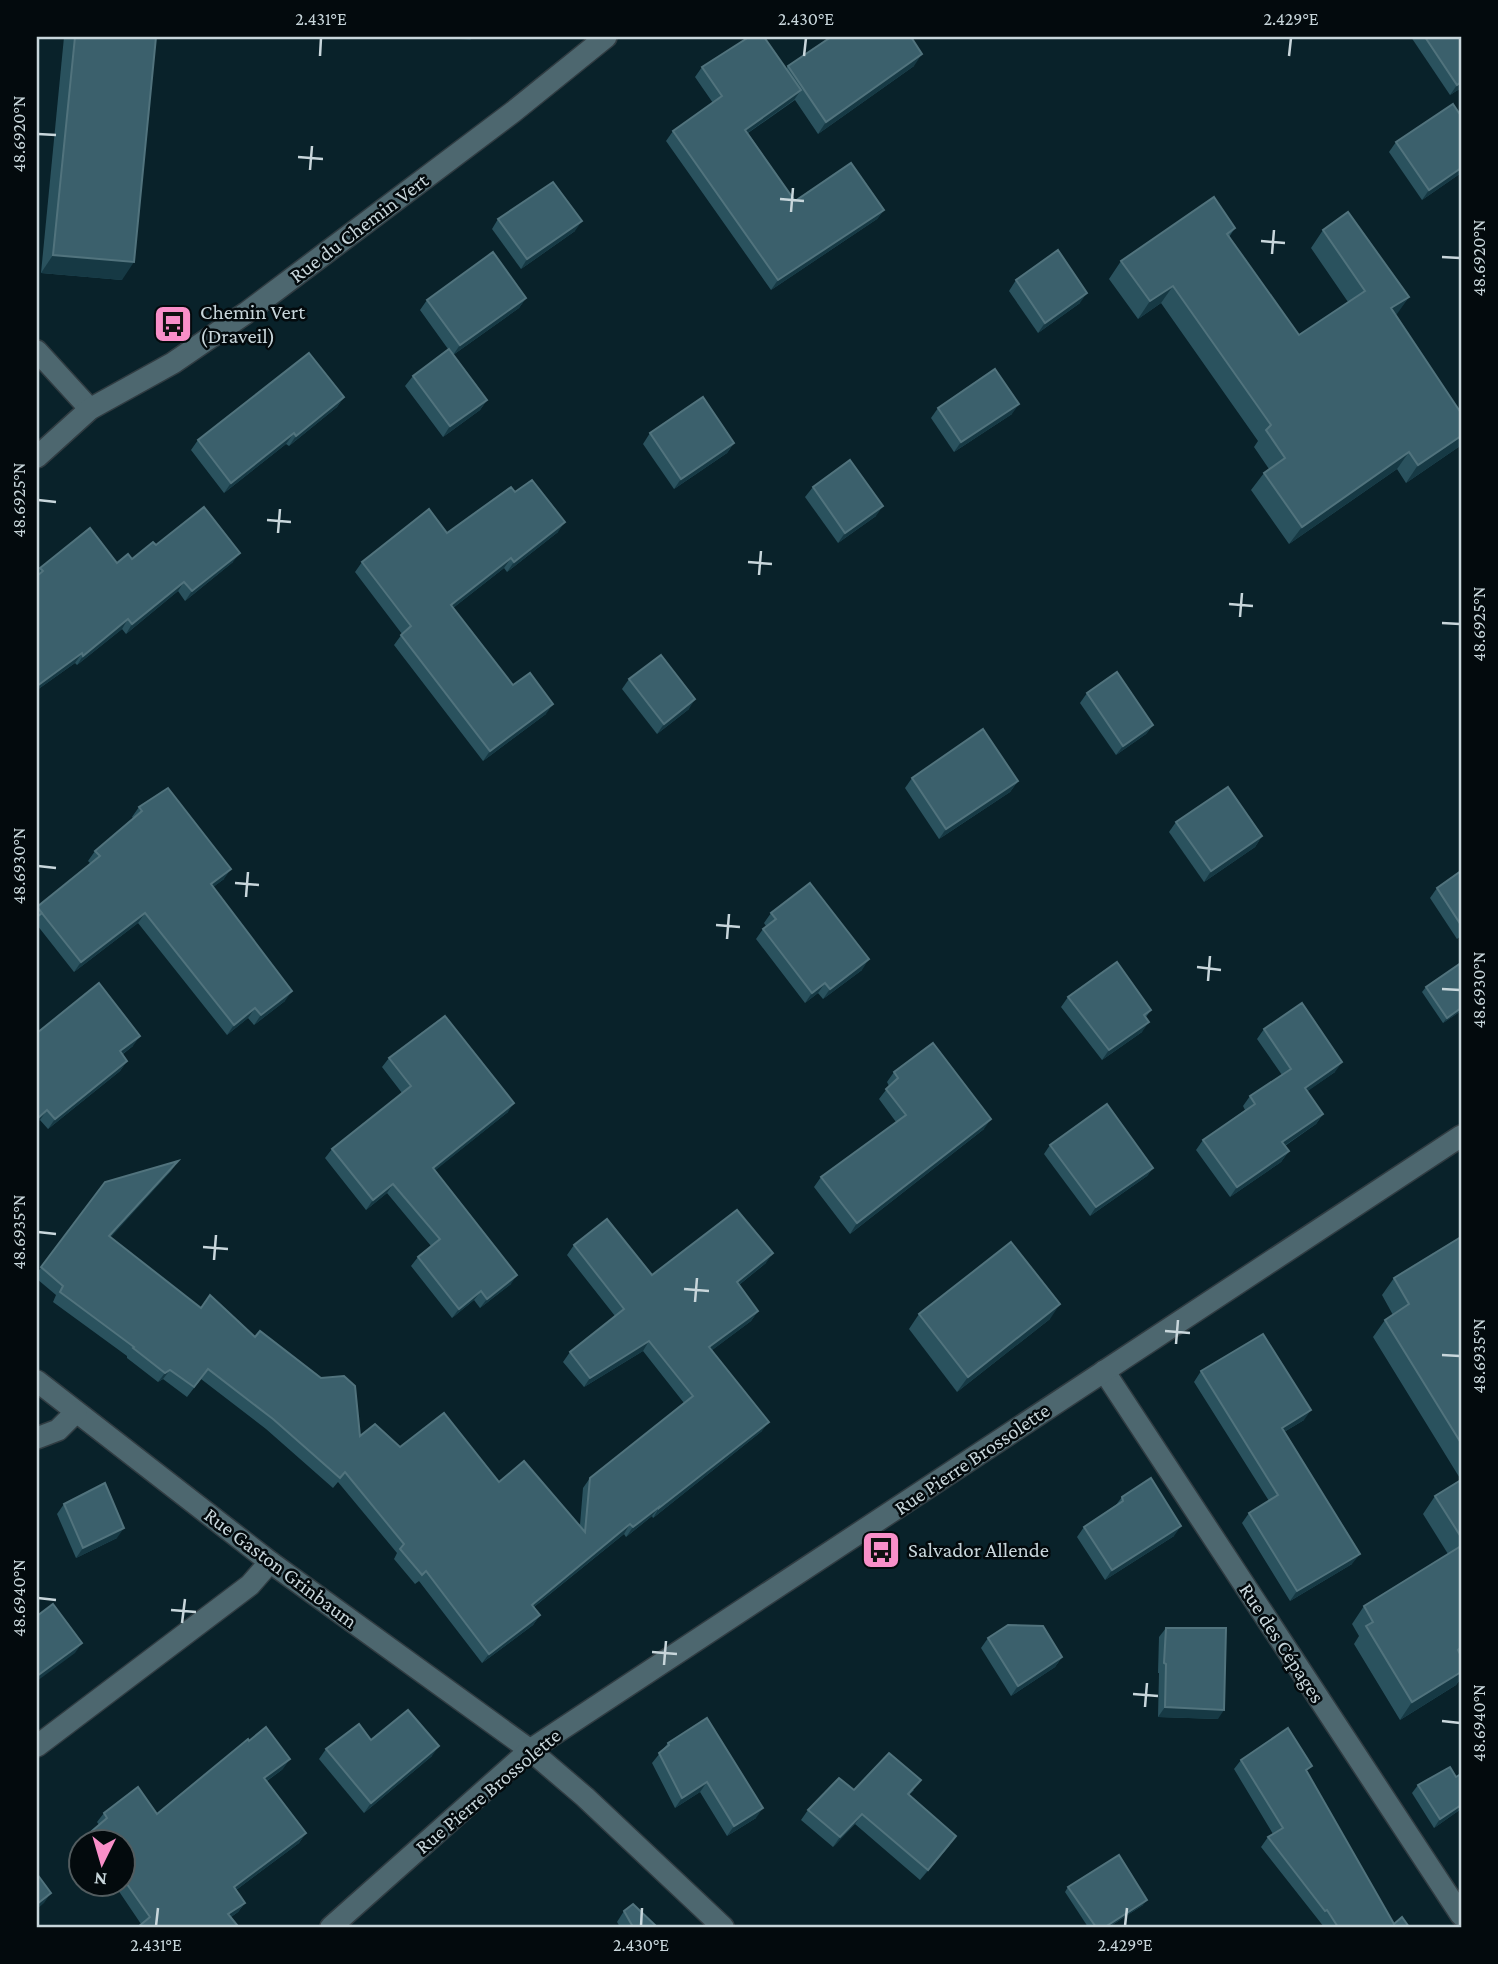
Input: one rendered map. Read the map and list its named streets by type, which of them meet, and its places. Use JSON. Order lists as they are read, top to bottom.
{
  "streets": {
    "street": [
      "Rue du Chemin Vert",
      "Rue Pierre Brossolette",
      "Rue Gaston Grinbaum",
      "Rue des Cépages"
    ]
  },
  "crossings": [
    ["Rue Pierre Brossolette", "Rue Gaston Grinbaum"],
    ["Rue Pierre Brossolette", "Rue des Cépages"]
  ],
  "places": {
    "bus stop": ["Chemin Vert (Draveil)", "Salvador Allende"]
  },
  "north": "bottom",
  "coordinates": [
    "2.431°E",
    "2.430°E",
    "2.429°E",
    "48.6920°N",
    "48.6925°N",
    "48.6930°N",
    "48.6935°N",
    "48.6940°N"
  ]
}
